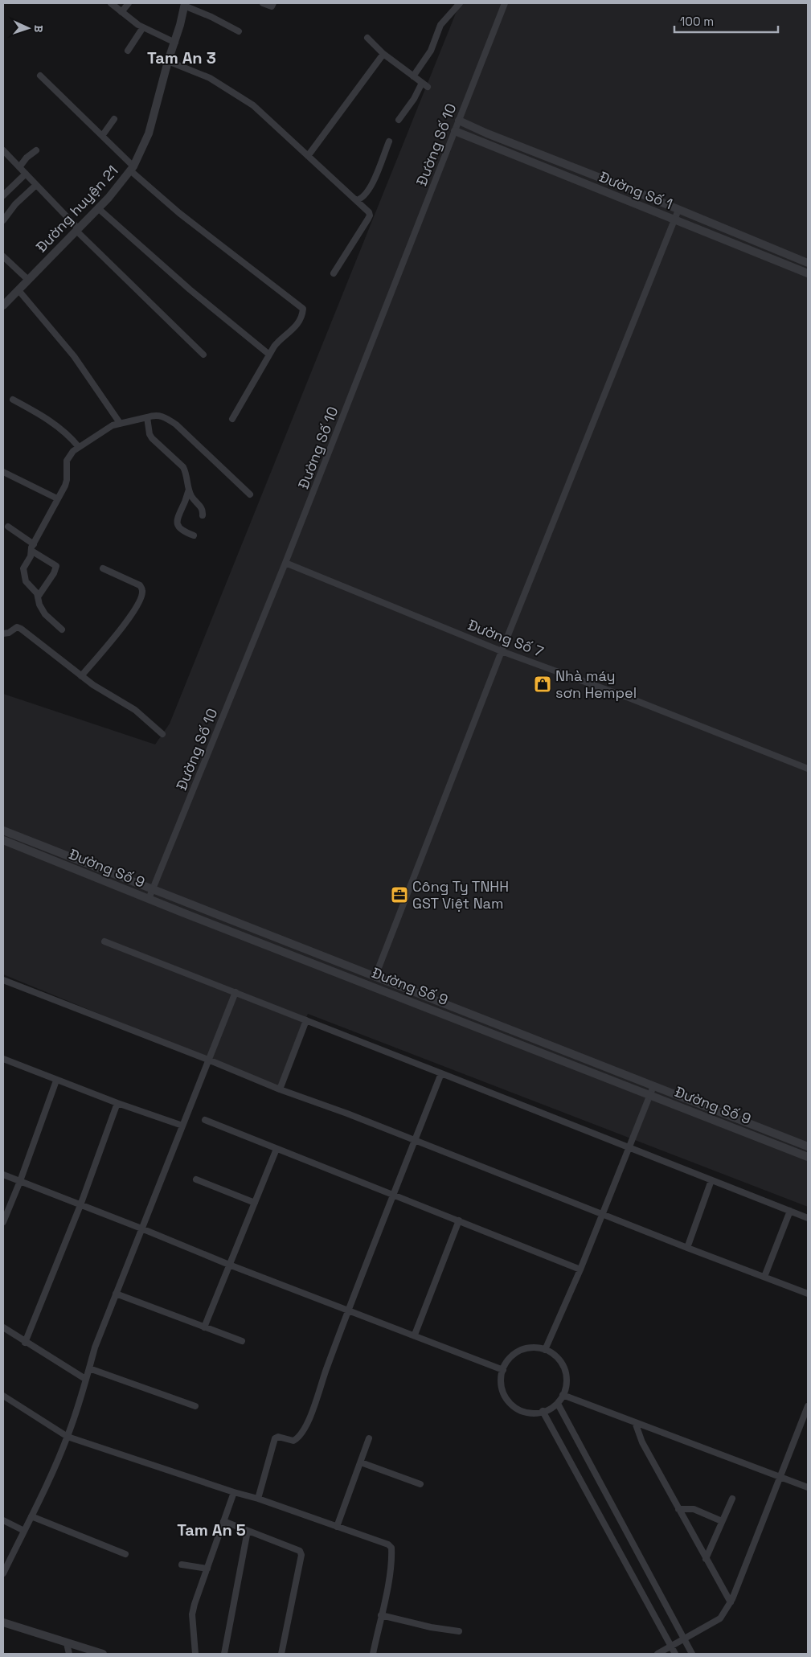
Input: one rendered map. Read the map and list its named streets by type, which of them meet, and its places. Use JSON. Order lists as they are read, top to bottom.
{
  "streets": {
    "street": [
      "Đường Số 10",
      "Đường Số 1",
      "Đường huyện 21",
      "Đường Số 7",
      "Đường Số 9"
    ]
  },
  "crossings": [
    ["Đường Số 10", "Đường Số 1"],
    ["Đường Số 10", "Đường Số 7"],
    ["Đường Số 10", "Đường Số 9"]
  ],
  "districts": ["Tam An 3", "Tam An 5"],
  "places": {
    "shop": ["Nhà máy sơn Hempel"],
    "office": ["Công Ty TNHH GST Việt Nam"]
  },
  "scale_bar": "100 m",
  "north": "right"
}
